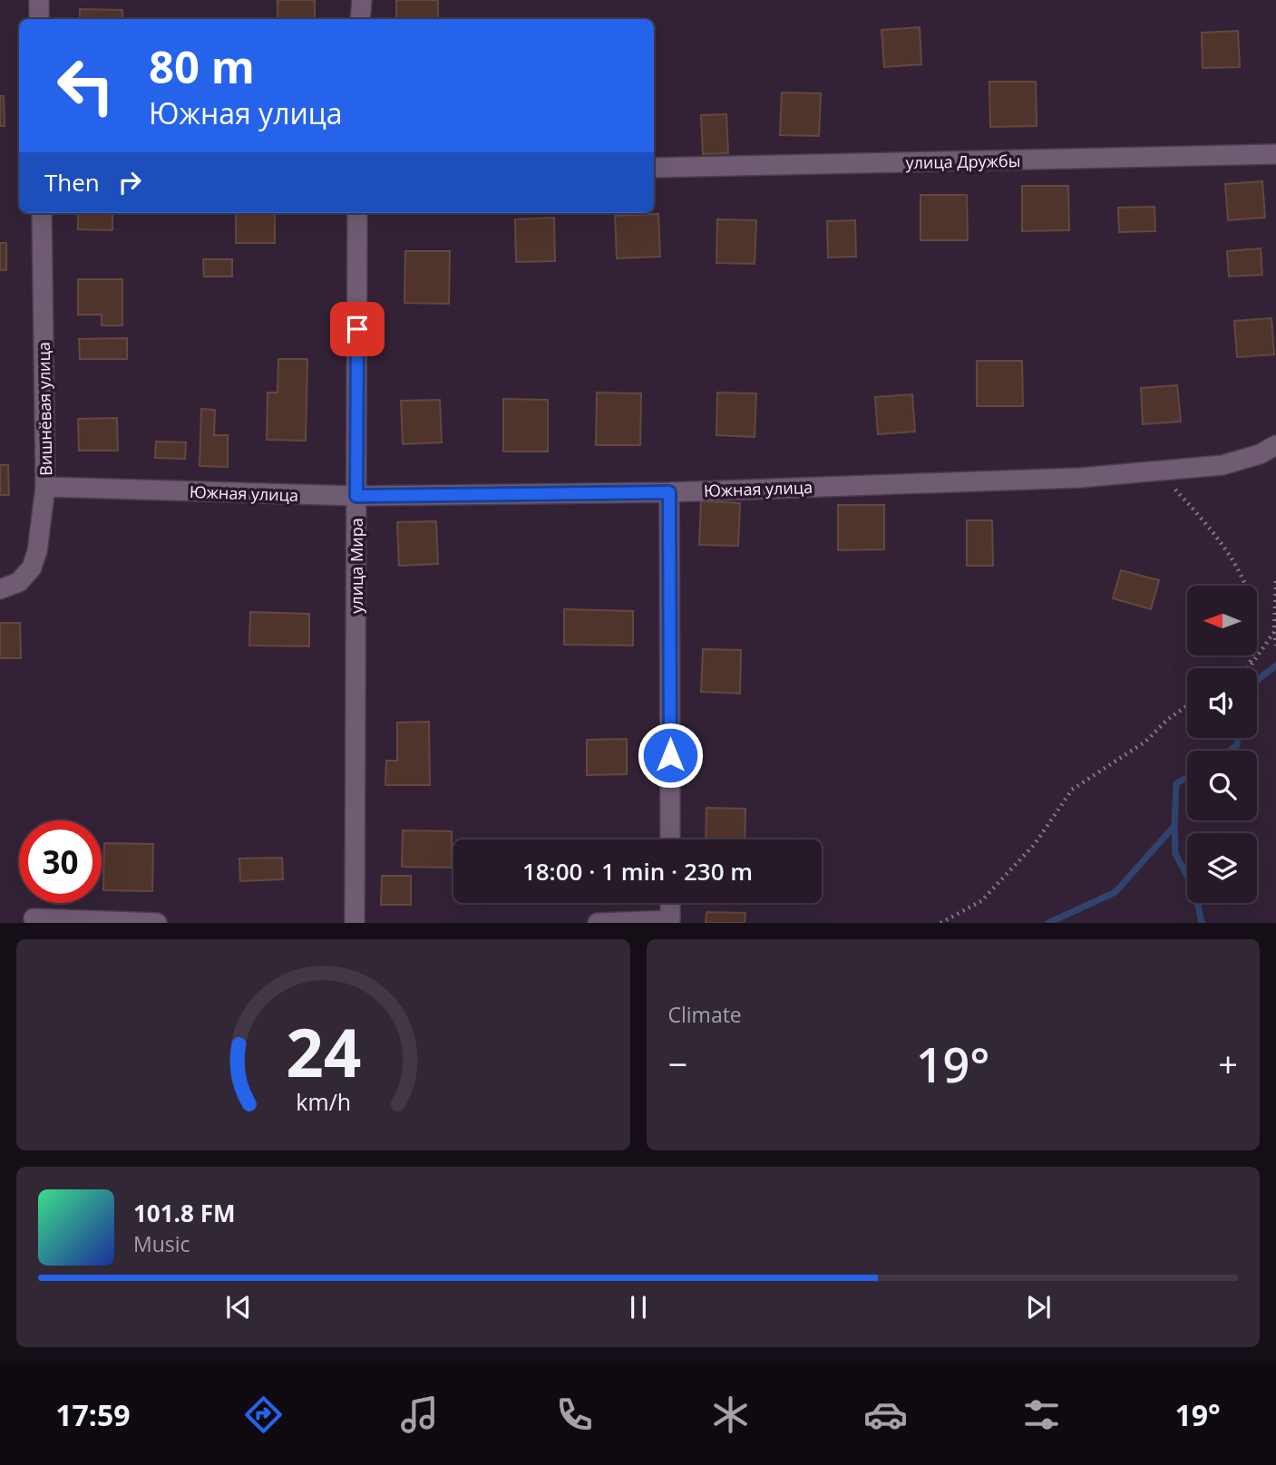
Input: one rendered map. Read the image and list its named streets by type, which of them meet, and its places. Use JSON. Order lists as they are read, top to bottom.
{
  "streets": {
    "street": [
      "улица Дружбы",
      "Вишнёвая улица",
      "Южная улица",
      "улица Мира"
    ]
  },
  "crossings": [
    ["Вишнёвая улица", "Южная улица"],
    ["Южная улица", "улица Мира"]
  ],
  "north": "left",
  "page": {
    "turn": ["80 m", "Южная улица"],
    "then": "Then",
    "limit": "30",
    "trip": "18:00 · 1 min · 230 m",
    "tile": "Climate",
    "heat": ["−", "19°", "+"],
    "song": ["101.8 FM", "Music"],
    "tabs": ["17:59", "19°"],
    "gauge": ["24", "km/h"]
  }
}
